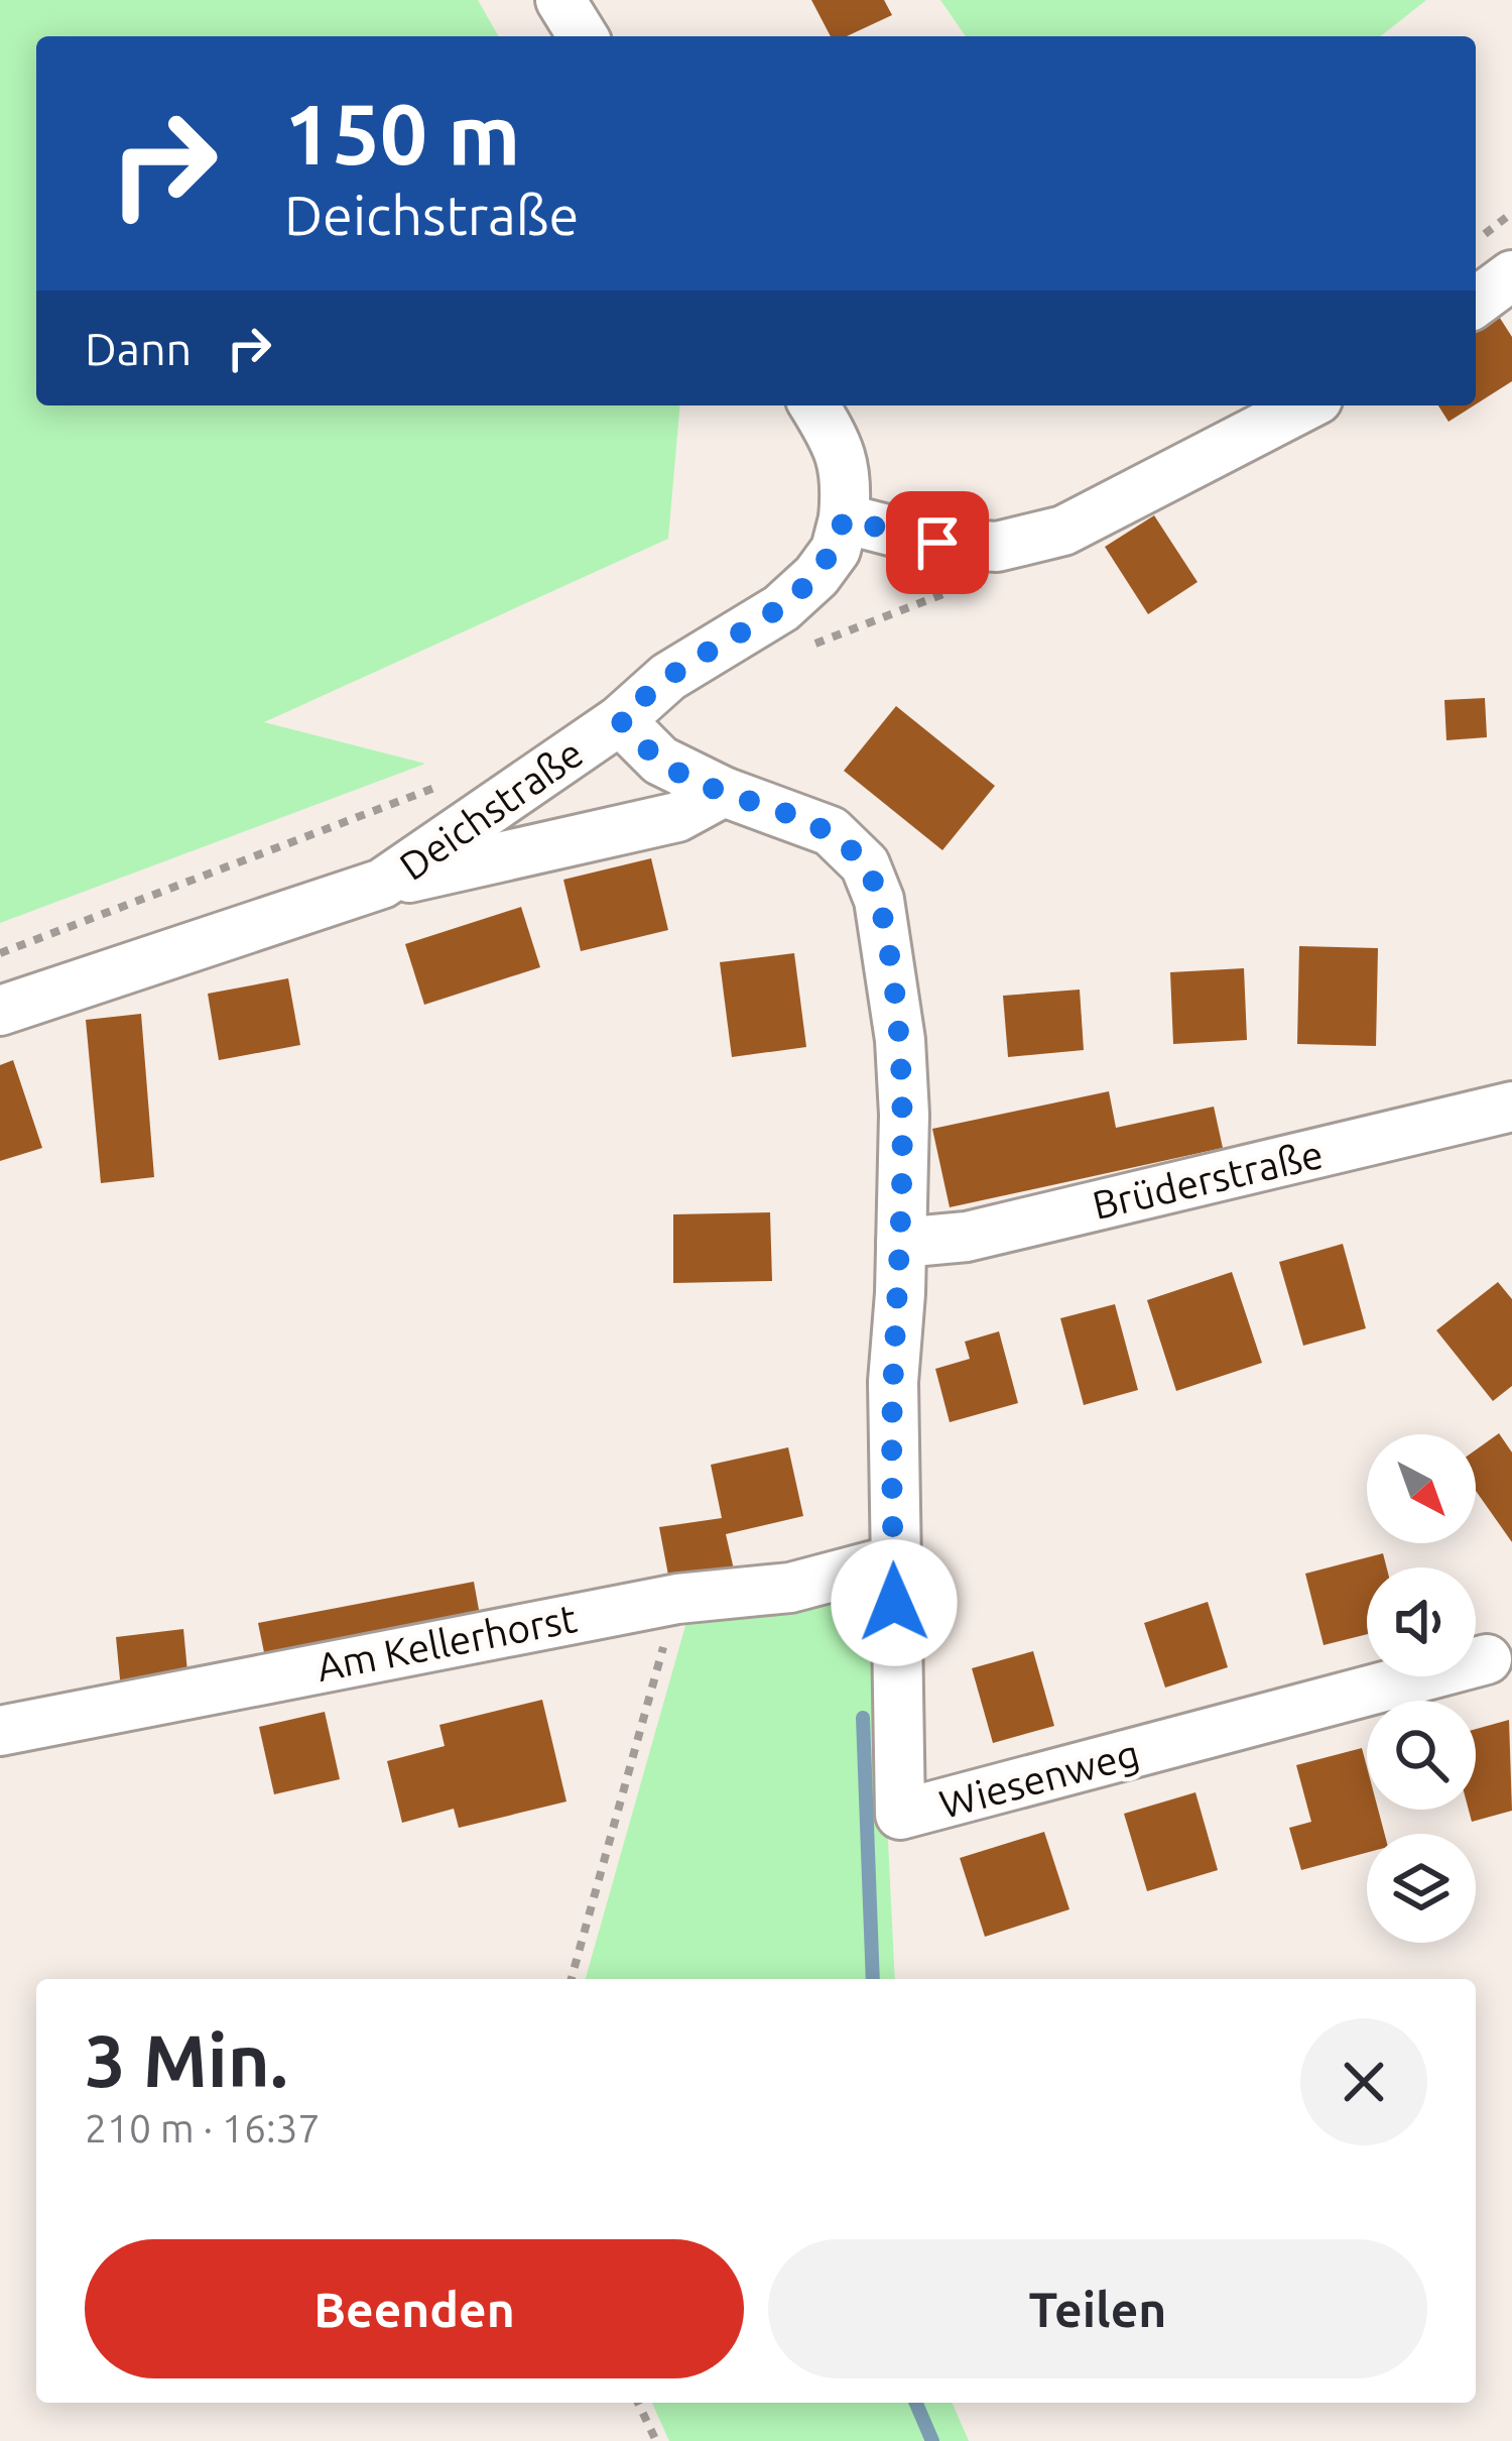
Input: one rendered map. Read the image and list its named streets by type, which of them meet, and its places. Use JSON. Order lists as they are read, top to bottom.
{
  "streets": {
    "street": [
      "Deichstraße",
      "Brüderstraße",
      "Am Kellerhorst",
      "Wiesenweg"
    ]
  },
  "crossings": [
    ["Deichstraße", "Wiesenweg"],
    ["Brüderstraße", "Wiesenweg"],
    ["Am Kellerhorst", "Wiesenweg"]
  ],
  "north": "bottom right",
  "page": {
    "turn": ["150 m", "Deichstraße"],
    "then": "Dann",
    "heading": ["3 Min.", "210 m · 16:37"],
    "buttons": ["Beenden", "Teilen"]
  }
}
